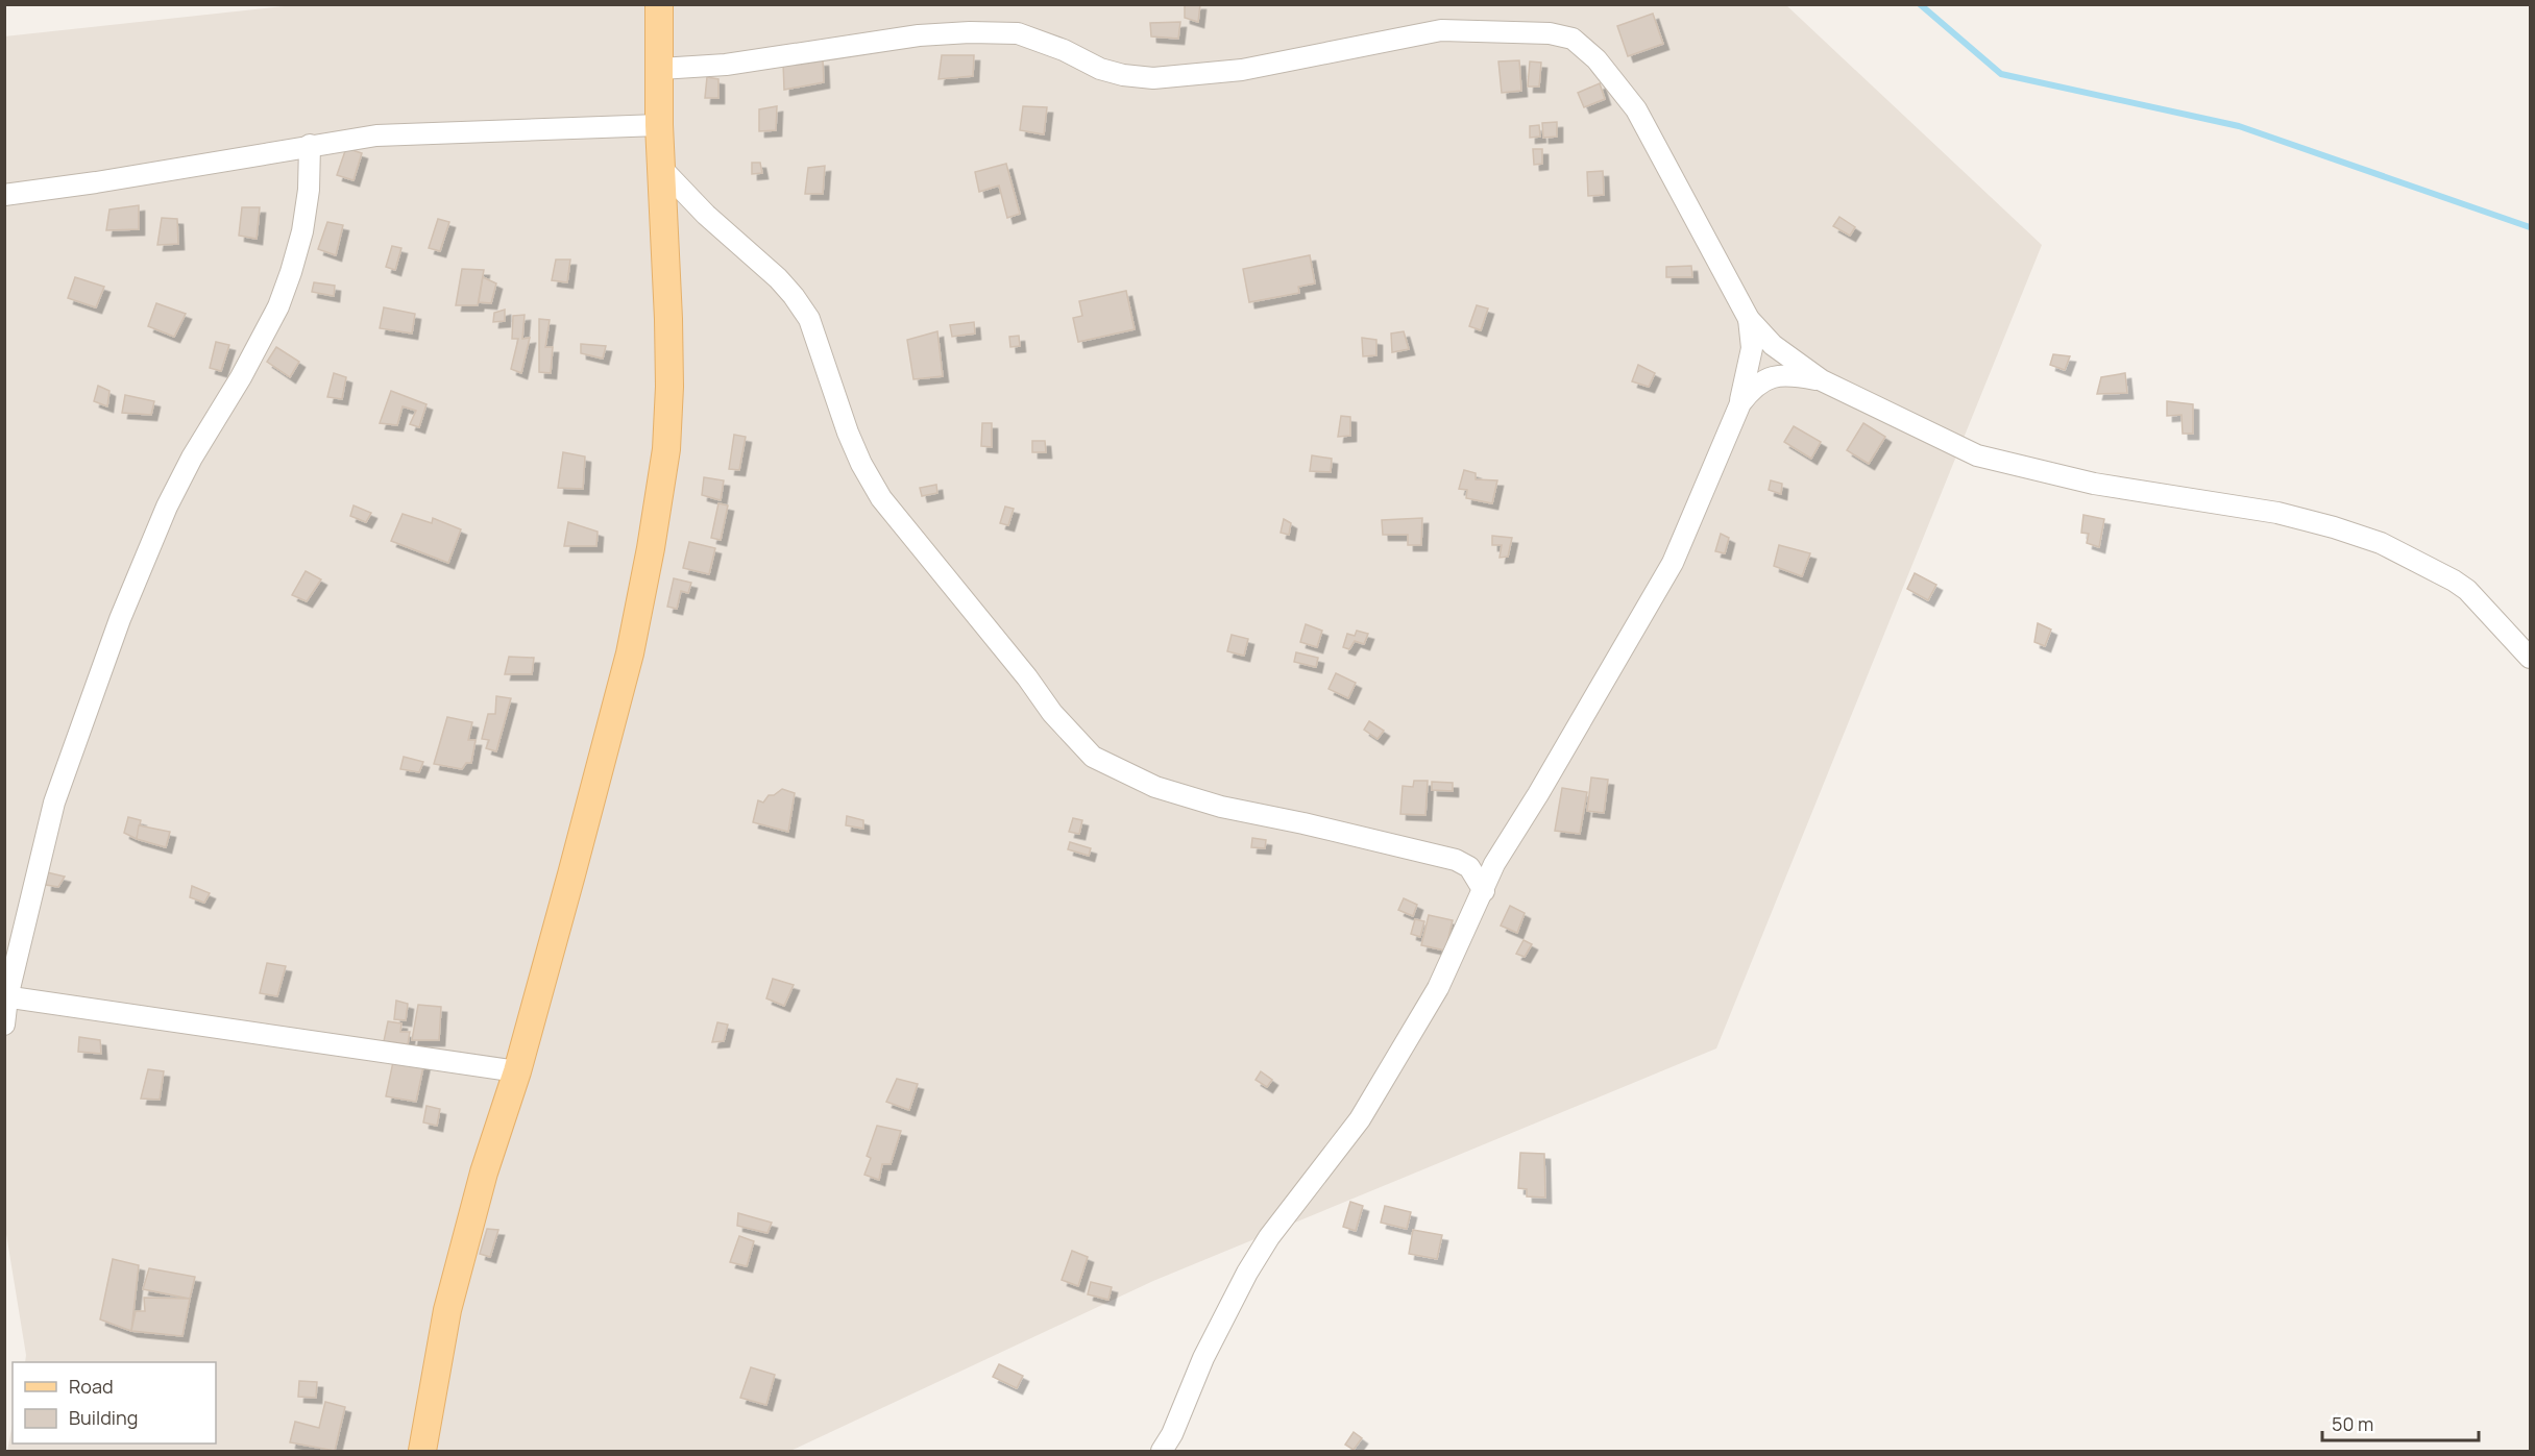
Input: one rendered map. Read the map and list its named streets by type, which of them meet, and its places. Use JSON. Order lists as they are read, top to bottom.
{
  "legend": ["Road", "Building"],
  "scale_bar": "50 m"
}
